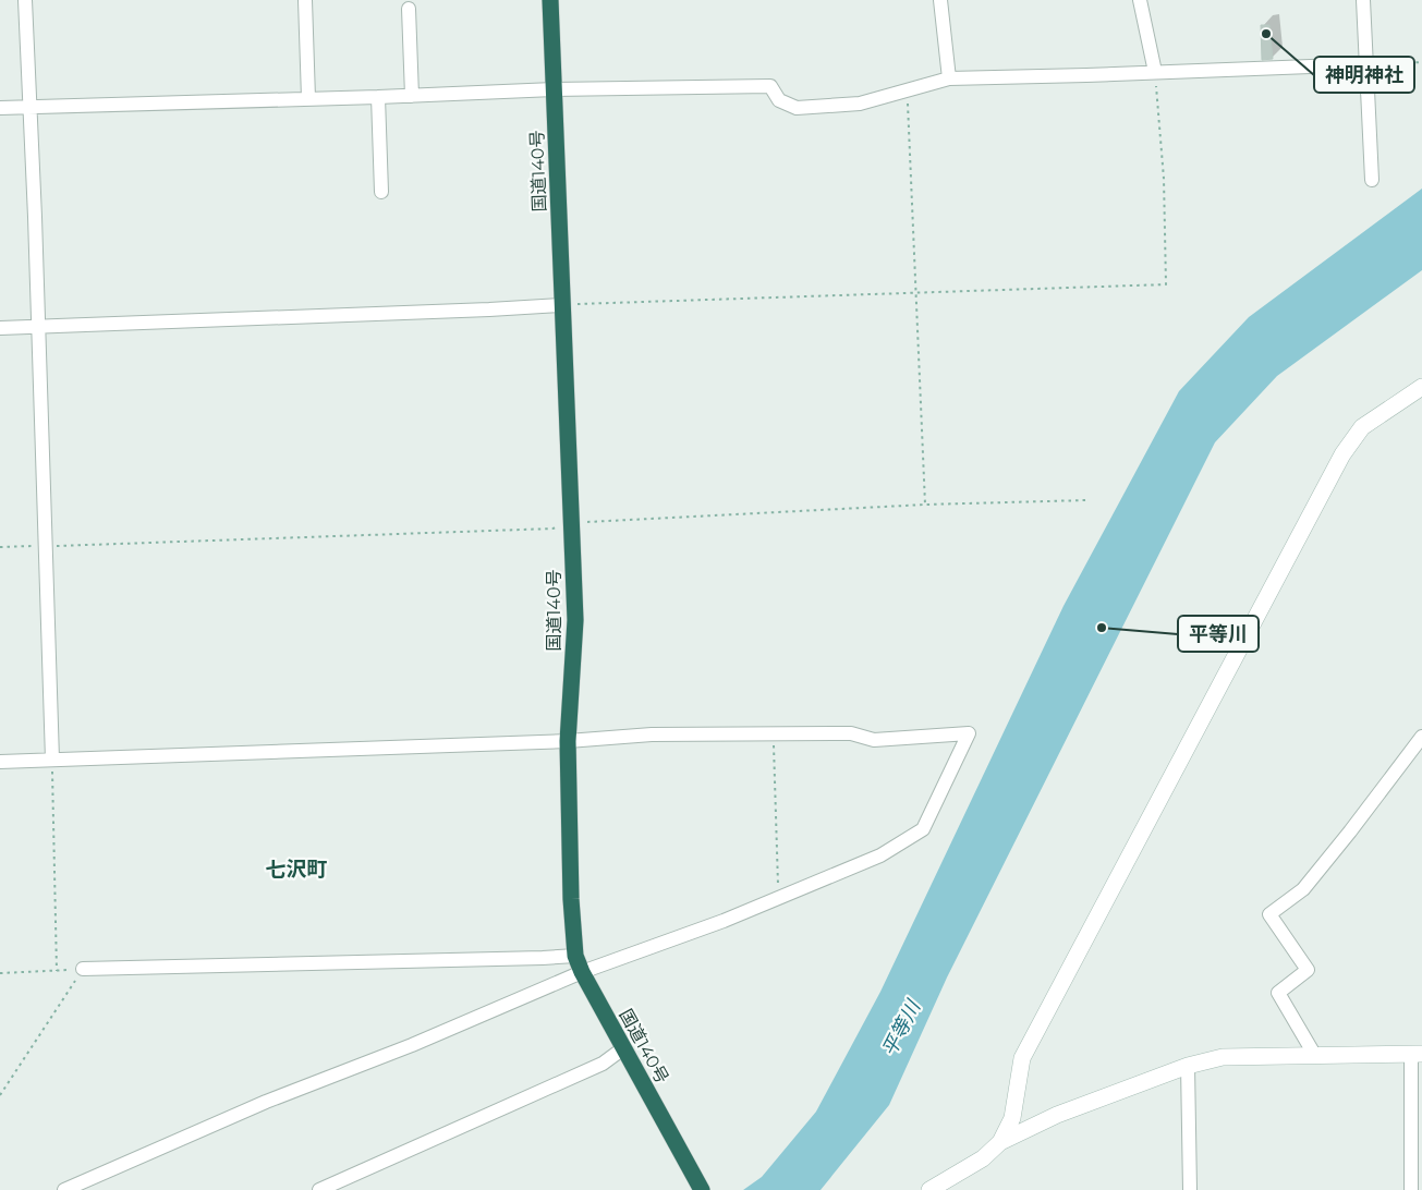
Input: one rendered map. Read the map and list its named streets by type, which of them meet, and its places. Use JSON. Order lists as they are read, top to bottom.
{
  "streets": {
    "highway": ["国道140号"]
  },
  "districts": ["七沢町"],
  "water": ["平等川"],
  "places": ["神明神社", "平等川"]
}
